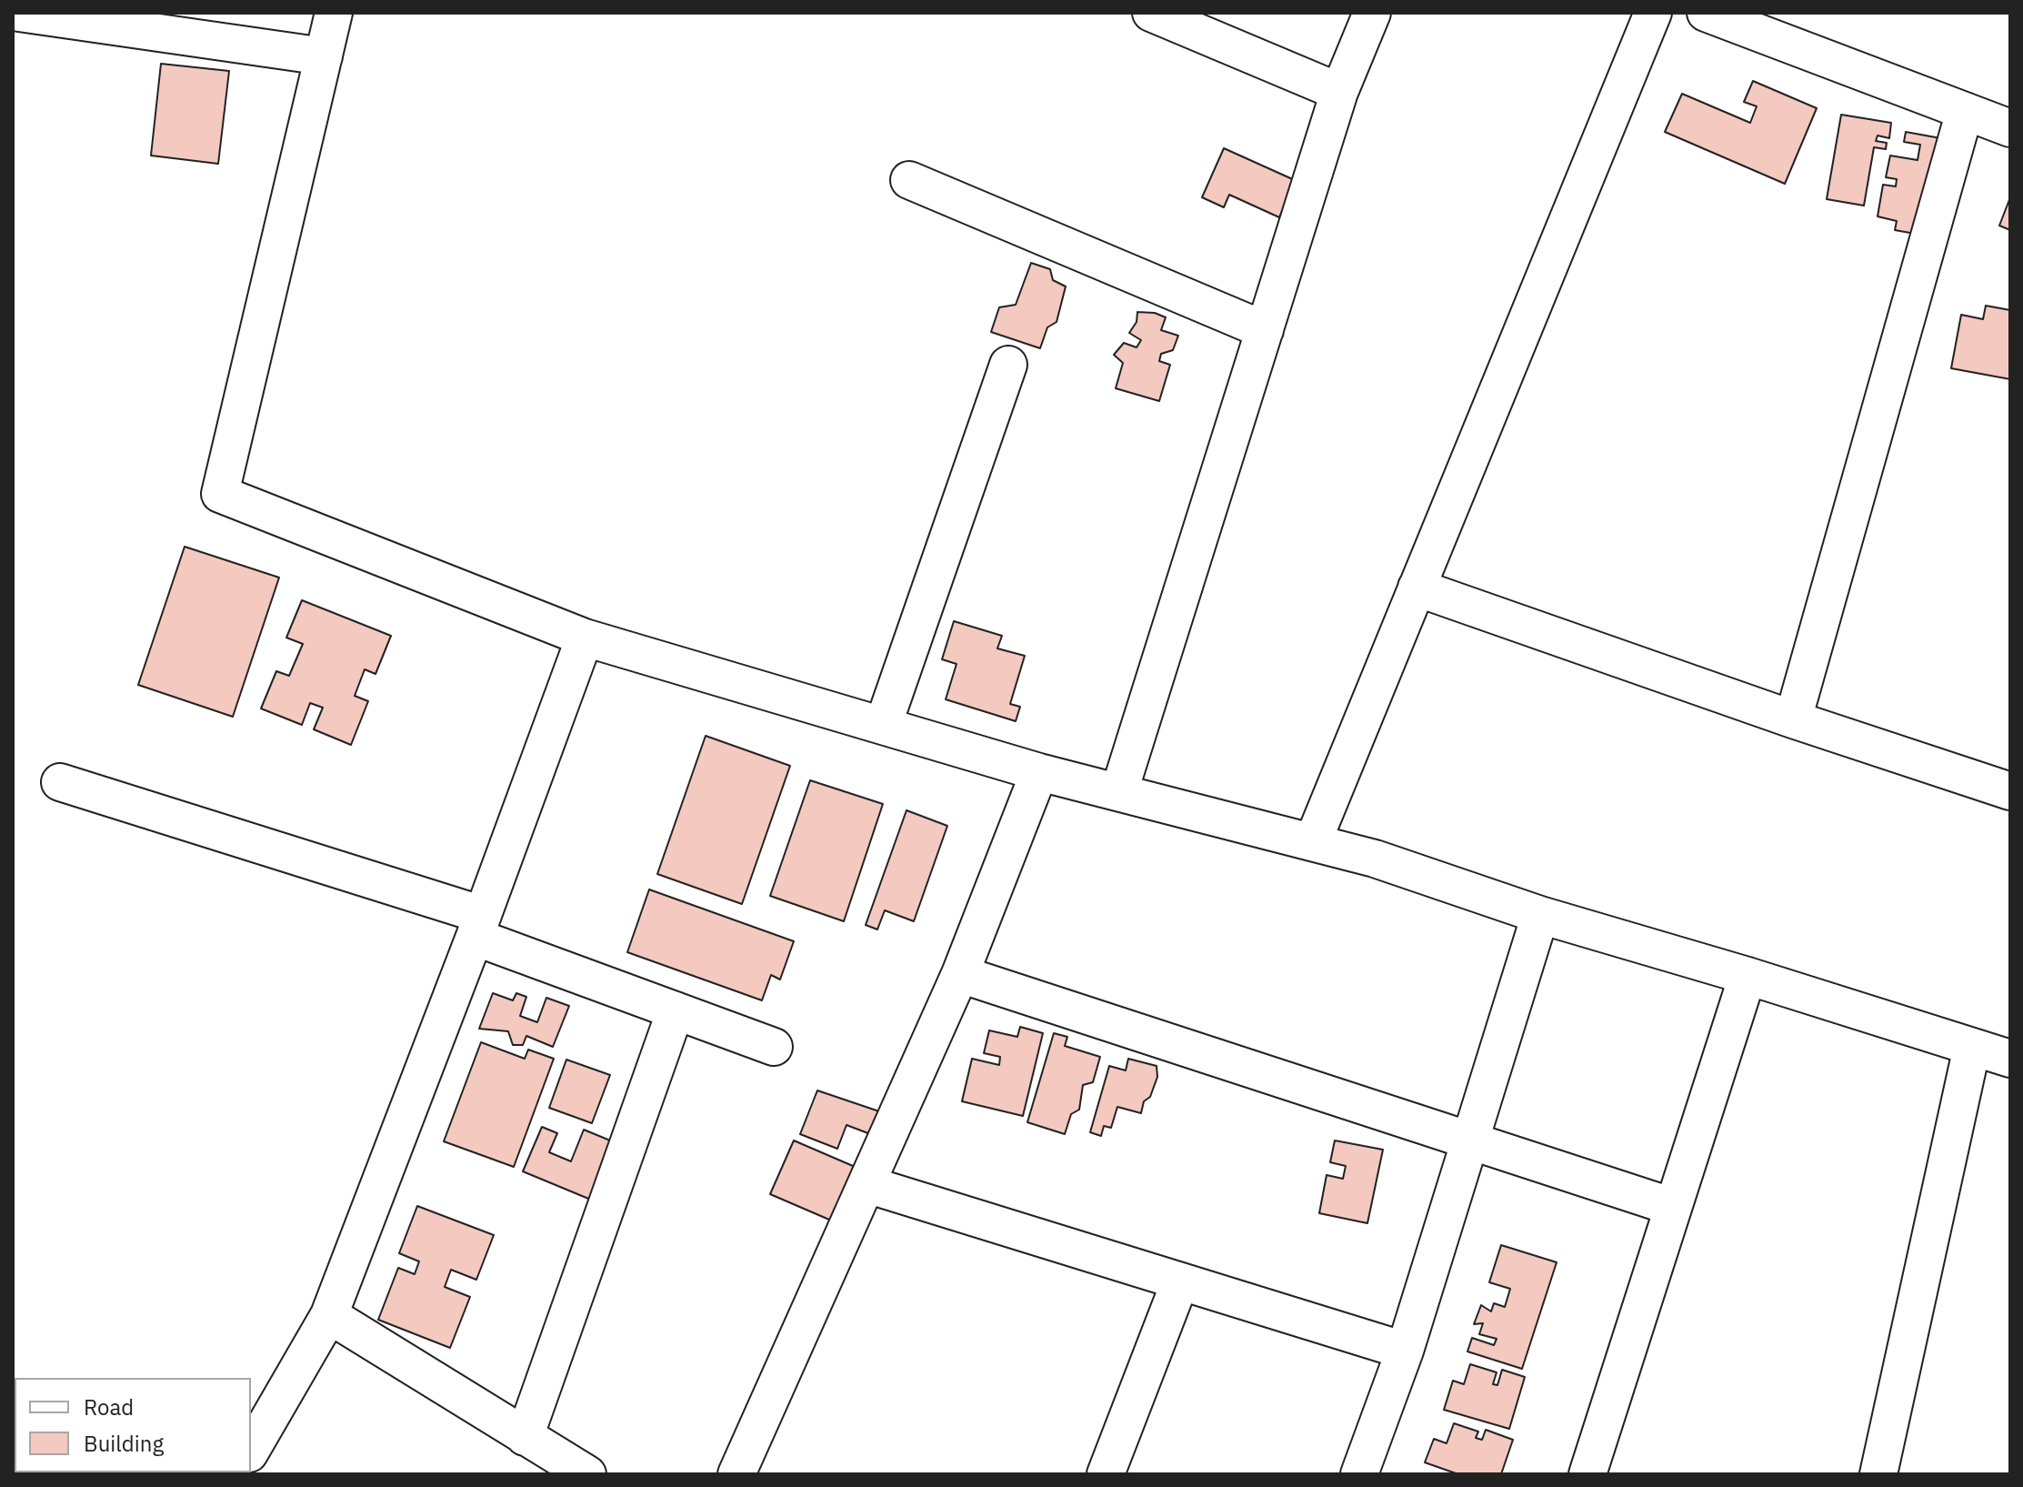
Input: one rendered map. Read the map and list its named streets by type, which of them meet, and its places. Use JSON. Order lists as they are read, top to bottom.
{
  "legend": ["Road", "Building"]
}
